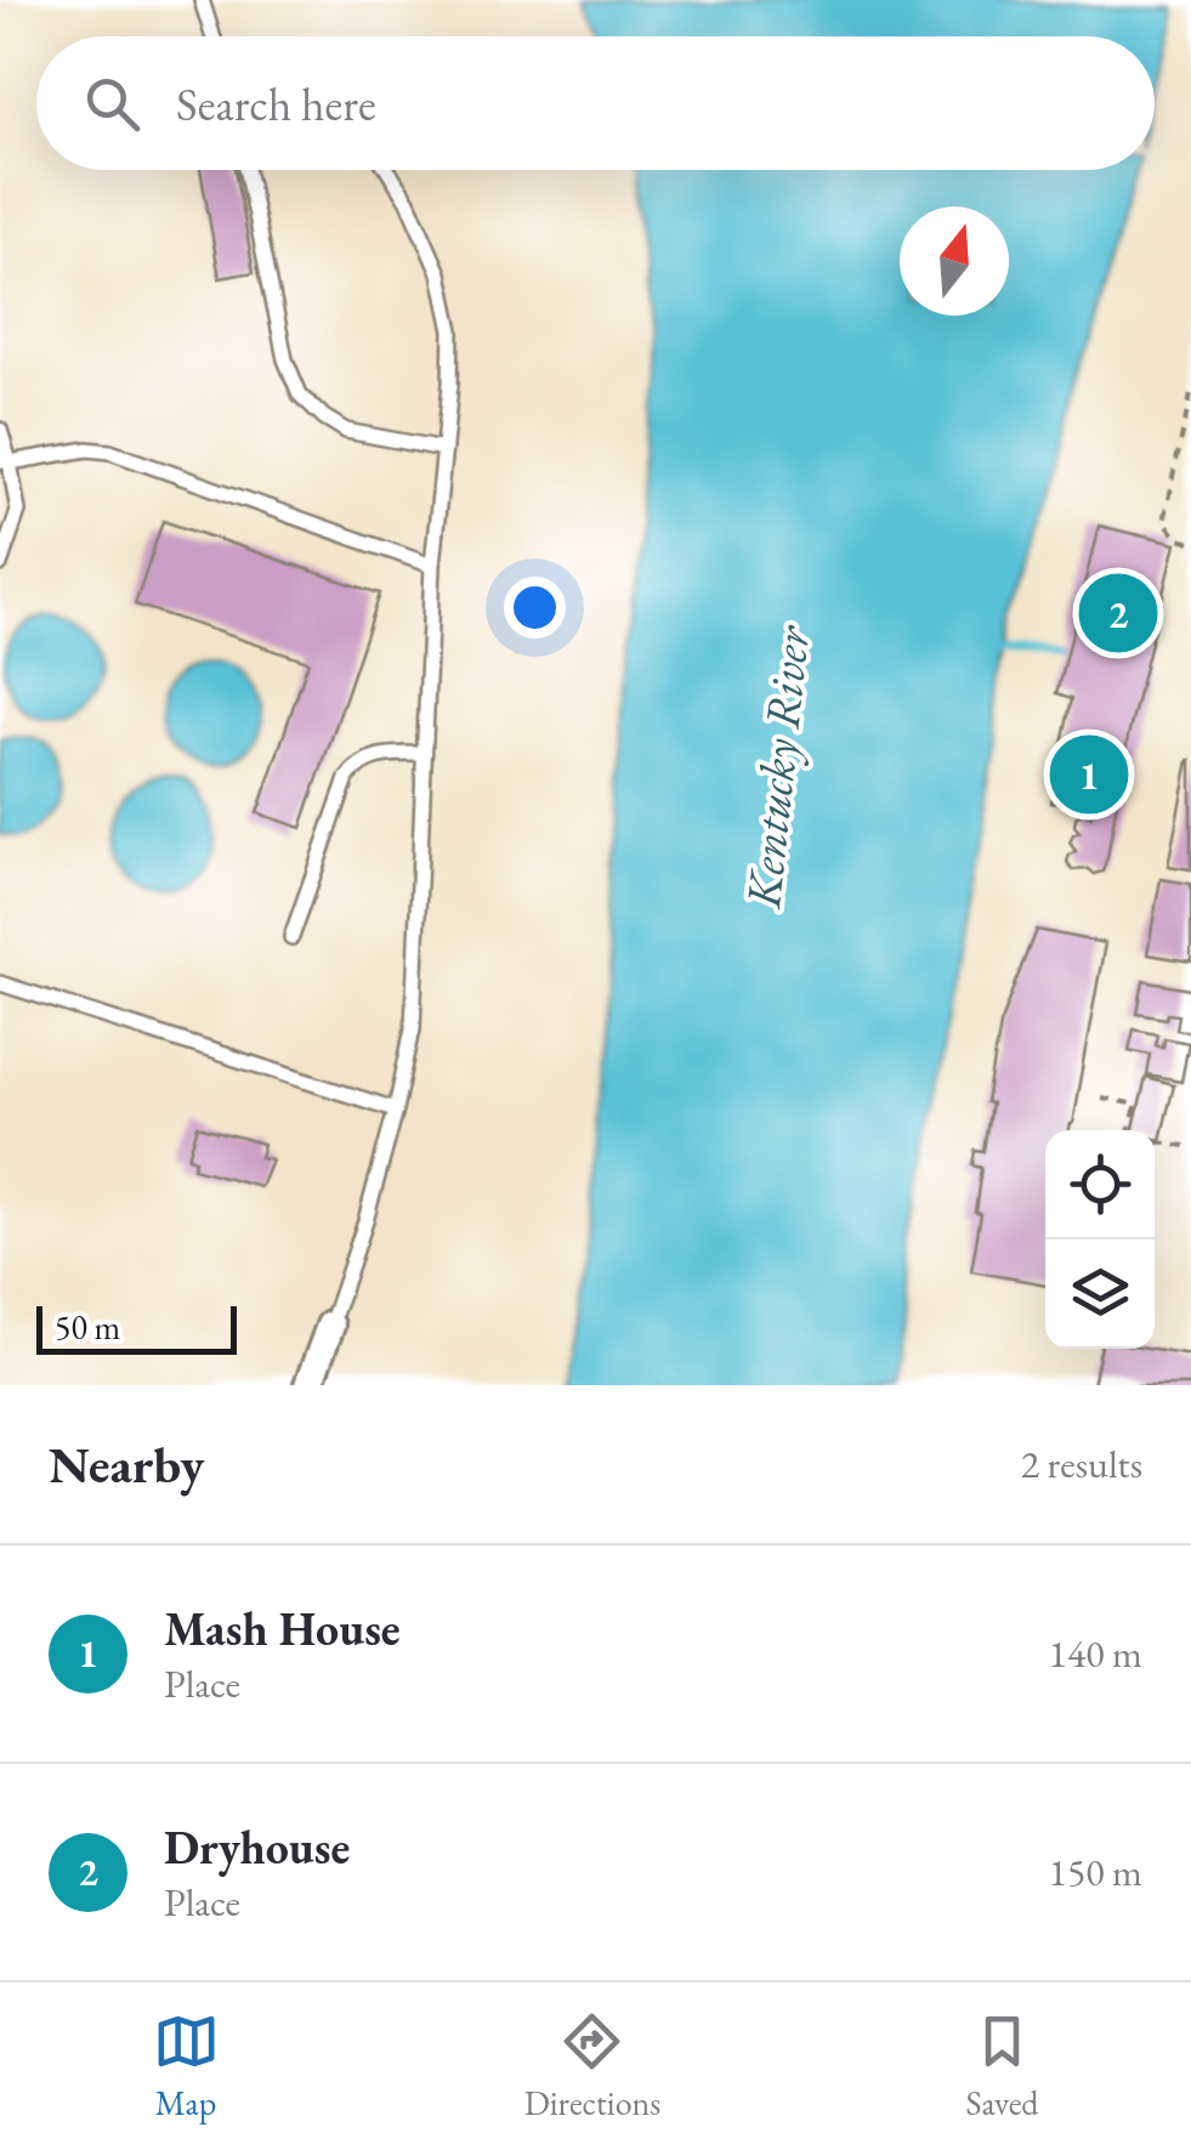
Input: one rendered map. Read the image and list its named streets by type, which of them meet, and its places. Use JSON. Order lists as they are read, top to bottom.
{
  "water": ["Kentucky River"],
  "scale_bar": "50 m",
  "north": "top",
  "page": {
    "search": "Search here",
    "pins": ["2", "1"],
    "scale": "50 m",
    "heading": ["Nearby", "2 results"],
    "list": [
      {
        "mark": "1",
        "name": "Mash House",
        "note": "Place",
        "value": "140 m"
      },
      {
        "mark": "2",
        "name": "Dryhouse",
        "note": "Place",
        "value": "150 m"
      }
    ],
    "nav": ["Map", "Directions", "Saved"]
  }
}
